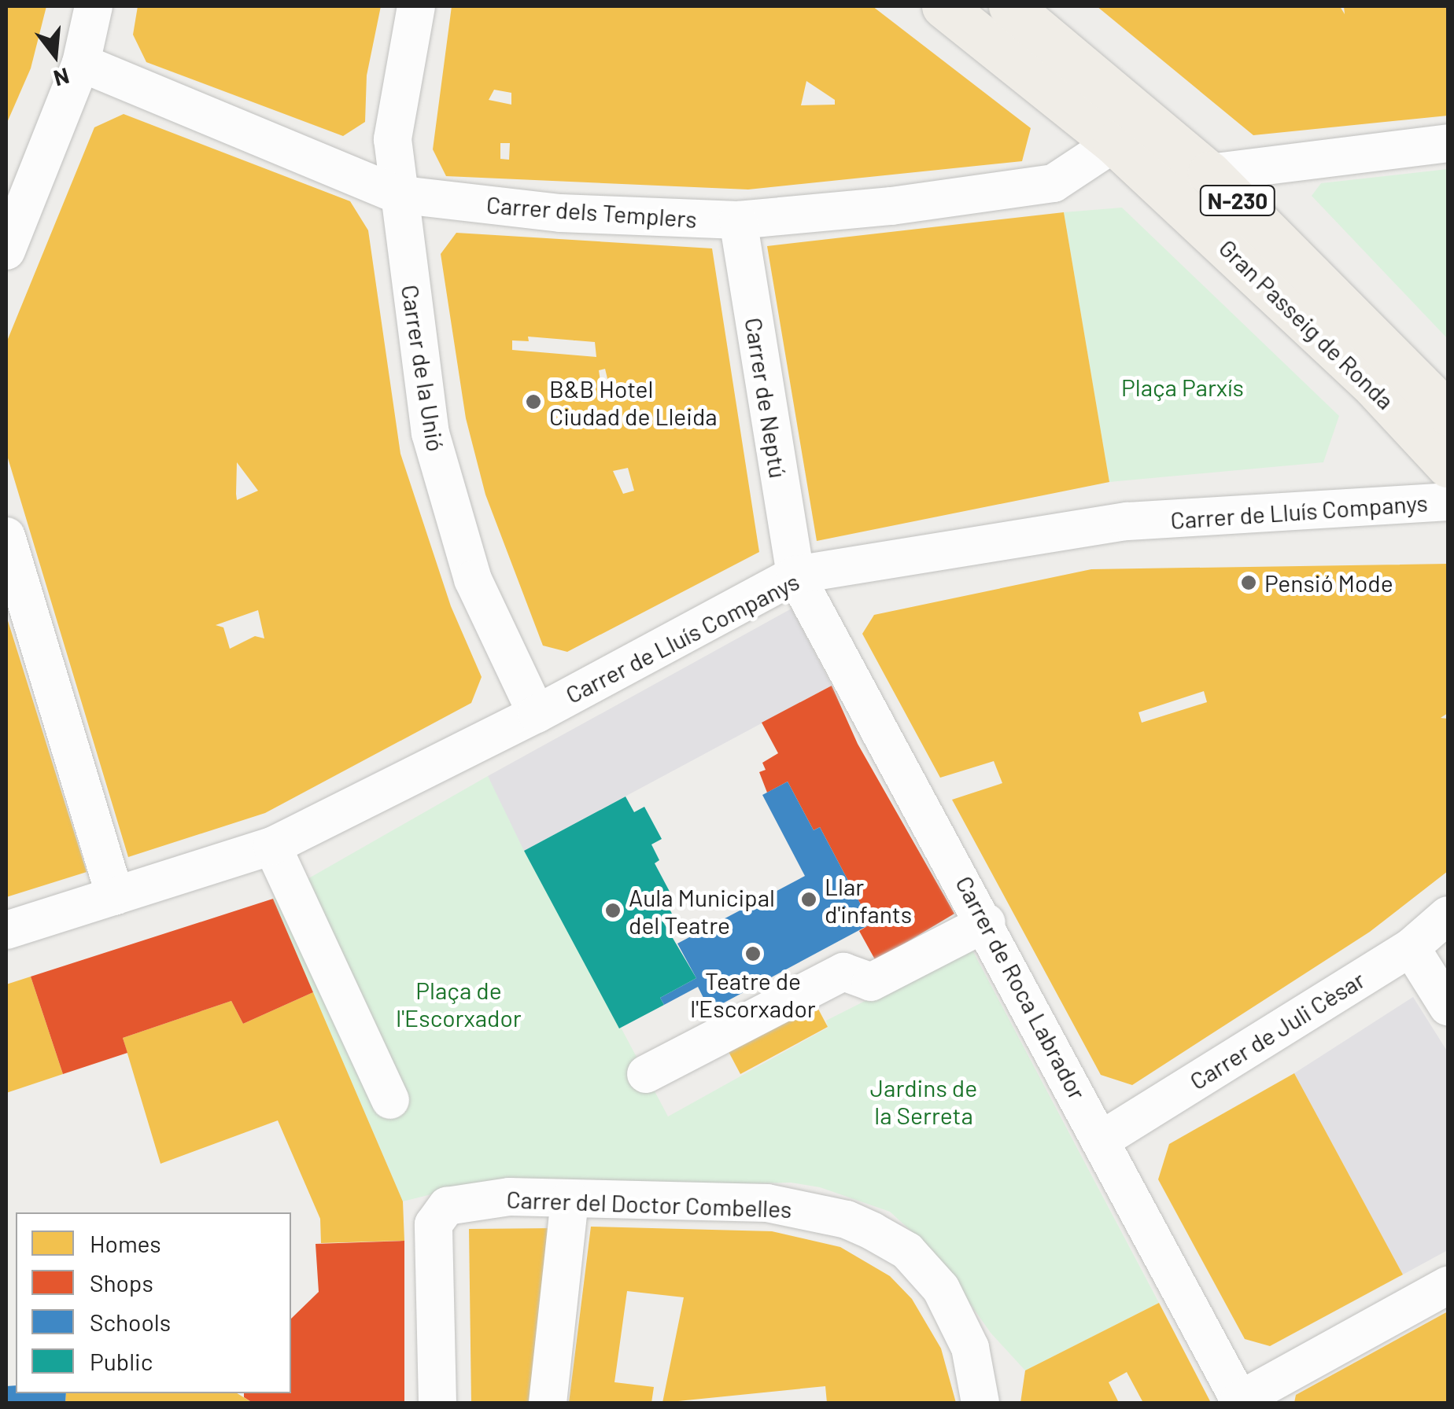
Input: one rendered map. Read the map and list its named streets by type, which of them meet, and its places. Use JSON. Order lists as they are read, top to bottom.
{
  "streets": {
    "main road": ["N-230", "Gran Passeig de Ronda"],
    "street": [
      "Carrer dels Templers",
      "Carrer de la Unió",
      "Carrer de Neptú",
      "Carrer de Lluís Companys",
      "Carrer de Roca Labrador",
      "Carrer de Juli Cèsar",
      "Carrer del Doctor Combelles"
    ]
  },
  "crossings": [
    ["Carrer dels Templers", "Gran Passeig de Ronda"],
    ["Carrer dels Templers", "Carrer de la Unió"],
    ["Carrer dels Templers", "Carrer de Neptú"],
    ["Carrer de la Unió", "Carrer de Lluís Companys"],
    ["Carrer de Neptú", "Carrer de Lluís Companys"],
    ["Carrer de Neptú", "Carrer de Roca Labrador"],
    ["Carrer de Lluís Companys", "Carrer de Roca Labrador"],
    ["Carrer de Roca Labrador", "Carrer de Juli Cèsar"]
  ],
  "parks": ["Plaça Parxís", "Plaça de l'Escorxador", "Jardins de la Serreta"],
  "places": [
    "B&B Hotel Ciudad de Lleida",
    "Pensió Mode",
    "Llar d'infants",
    "Aula Municipal del Teatre",
    "Teatre de l'Escorxador"
  ],
  "legend": [
    "Homes",
    "Shops",
    "Schools",
    "Public"
  ],
  "north": "bottom"
}
